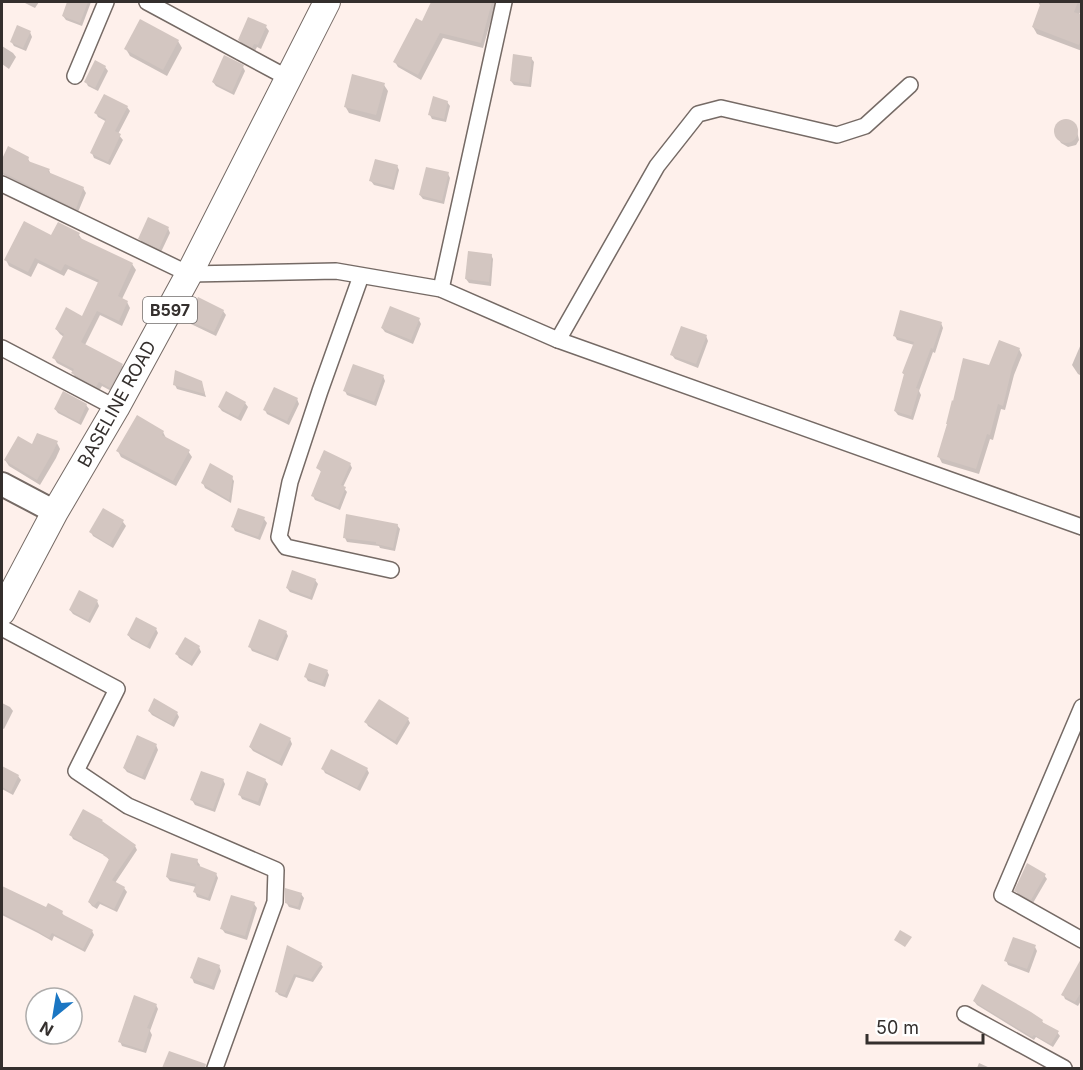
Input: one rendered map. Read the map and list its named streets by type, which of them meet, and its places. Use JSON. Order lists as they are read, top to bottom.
{
  "streets": {
    "main road": ["B597", "BASELINE ROAD"]
  },
  "scale_bar": "50 m",
  "north": "bottom left"
}
